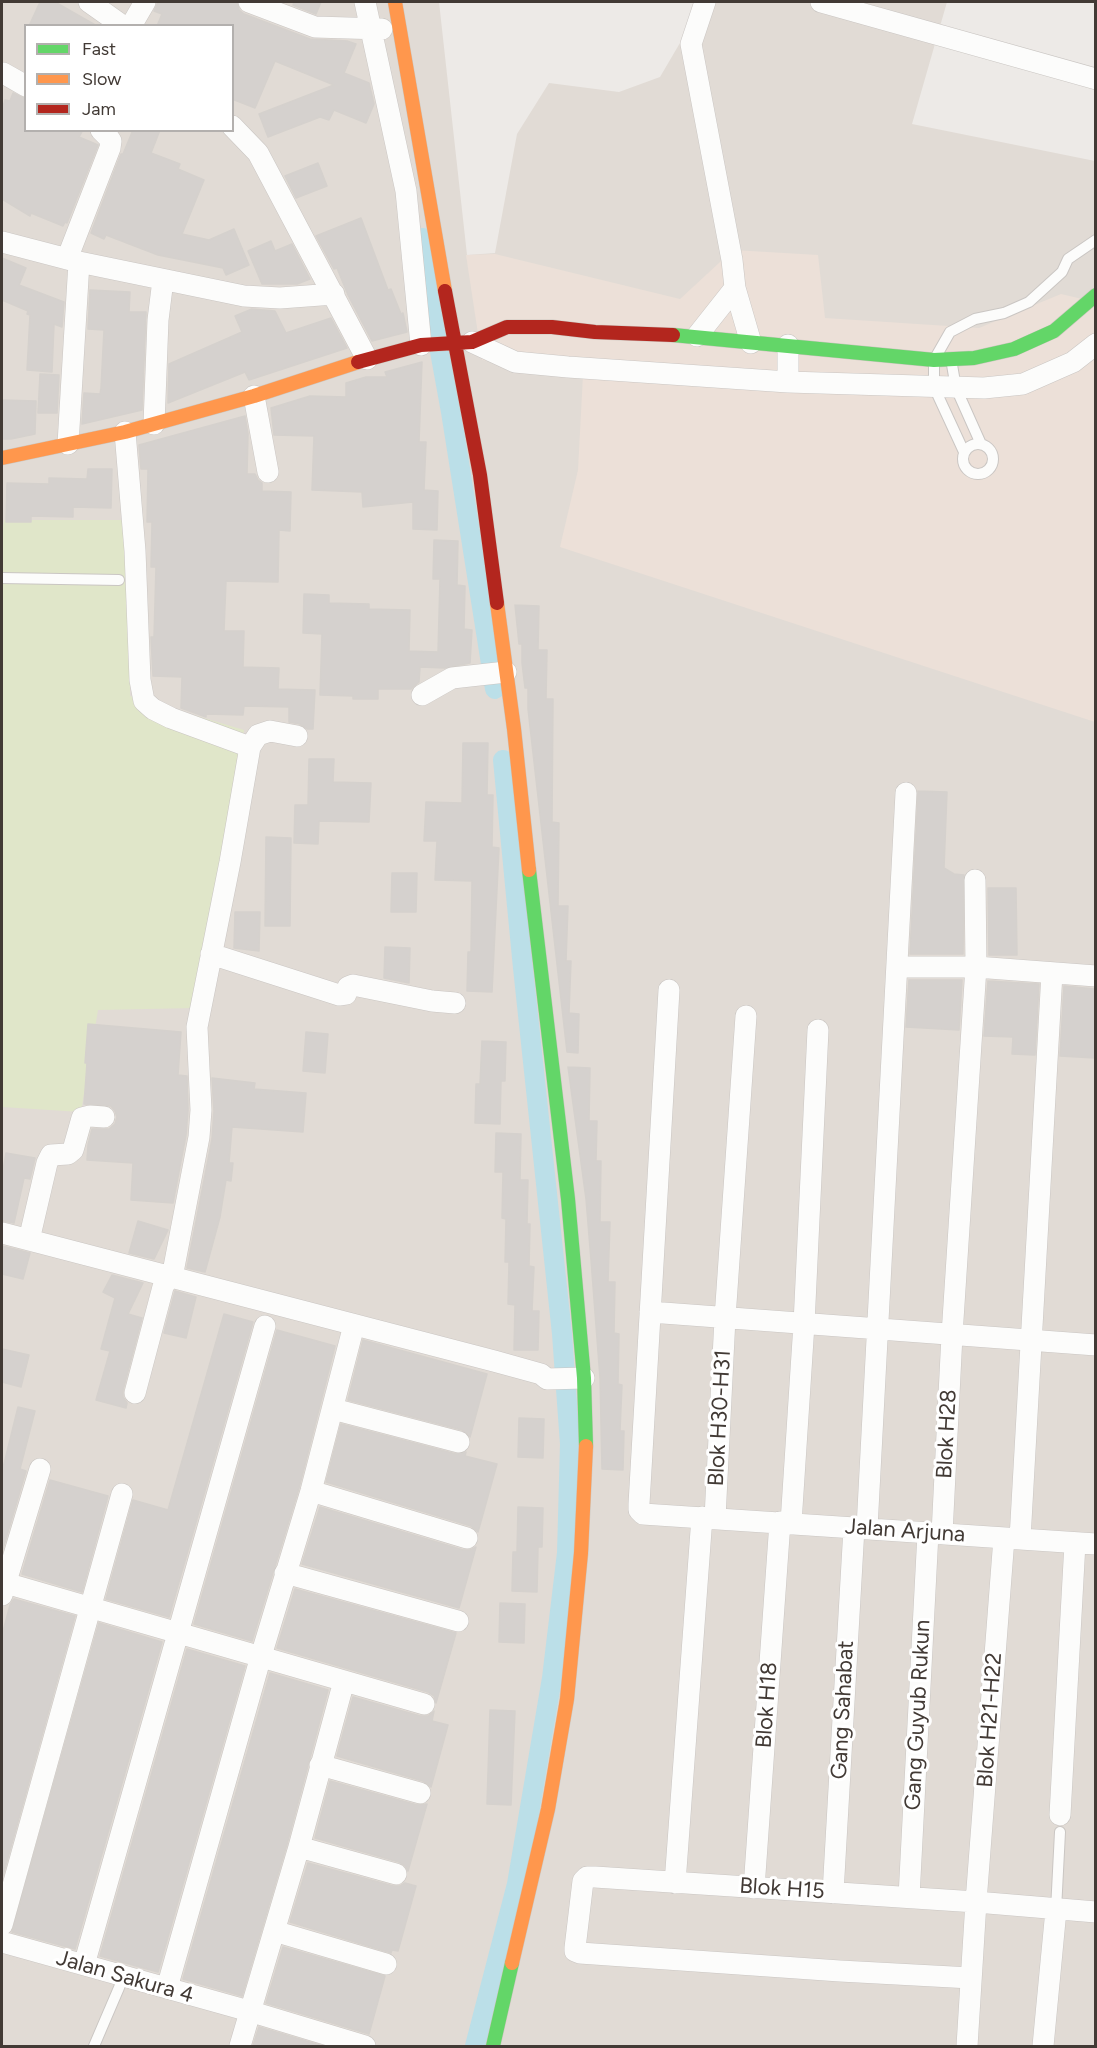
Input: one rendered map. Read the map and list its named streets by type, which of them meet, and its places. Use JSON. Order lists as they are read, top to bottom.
{
  "streets": {
    "street": [
      "Blok H30-H31",
      "Blok H28",
      "Jalan Arjuna",
      "Blok H18",
      "Gang Sahabat",
      "Gang Guyub Rukun",
      "Blok H21-H22",
      "Blok H15",
      "Jalan Sakura 4"
    ]
  },
  "crossings": [
    ["Blok H30-H31", "Jalan Arjuna"],
    ["Blok H30-H31", "Blok H15"],
    ["Blok H28", "Jalan Arjuna"],
    ["Blok H28", "Gang Guyub Rukun"],
    ["Jalan Arjuna", "Blok H18"],
    ["Jalan Arjuna", "Gang Sahabat"],
    ["Jalan Arjuna", "Gang Guyub Rukun"],
    ["Jalan Arjuna", "Blok H21-H22"],
    ["Blok H18", "Blok H15"],
    ["Gang Sahabat", "Blok H15"],
    ["Gang Guyub Rukun", "Blok H15"],
    ["Blok H21-H22", "Blok H15"]
  ],
  "legend": ["Fast", "Slow", "Jam"]
}
